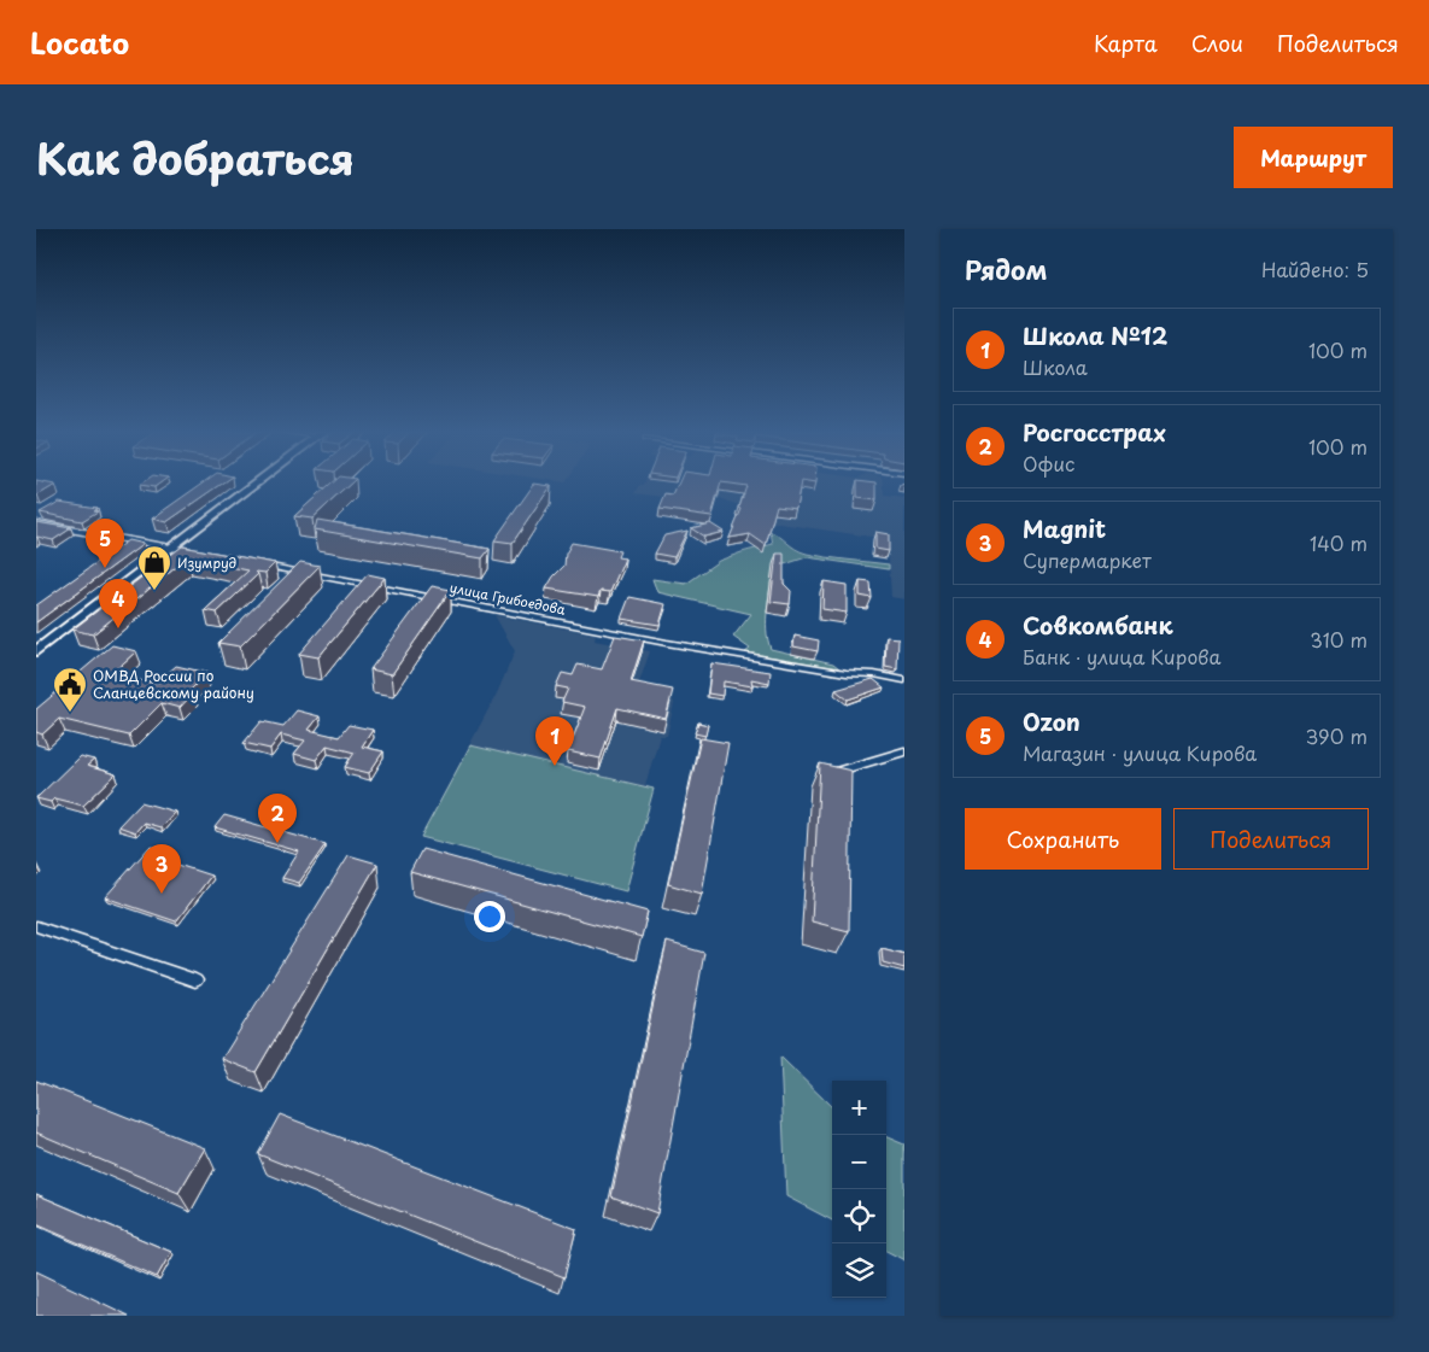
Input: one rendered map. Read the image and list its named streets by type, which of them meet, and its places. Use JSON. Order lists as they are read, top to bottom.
{
  "streets": {
    "street": ["улица Грибоедова"]
  },
  "places": {
    "shop": ["Изумруд"],
    "public building": ["ОМВД России по Сланцевскому району"]
  },
  "page": {
    "header": "Locato",
    "nav": ["Карта", "Слои", "Поделиться"],
    "title": "Как добраться",
    "buttons": [
      "Маршрут",
      ["Сохранить", "Поделиться"]
    ],
    "heading": ["Рядом", "Найдено: 5"],
    "list": [
      {
        "mark": "1",
        "name": "Школа №12",
        "note": "Школа",
        "value": "100 m"
      },
      {
        "mark": "2",
        "name": "Росгосстрах",
        "note": "Офис",
        "value": "100 m"
      },
      {
        "mark": "3",
        "name": "Magnit",
        "note": "Супермаркет",
        "value": "140 m"
      },
      {
        "mark": "4",
        "name": "Совкомбанк",
        "note": "Банк · улица Кирова",
        "value": "310 m"
      },
      {
        "mark": "5",
        "name": "Ozon",
        "note": "Магазин · улица Кирова",
        "value": "390 m"
      }
    ],
    "pins": [
      "5",
      "4",
      "1",
      "2",
      "3"
    ],
    "map_buttons": ["+", "−"]
  }
}
